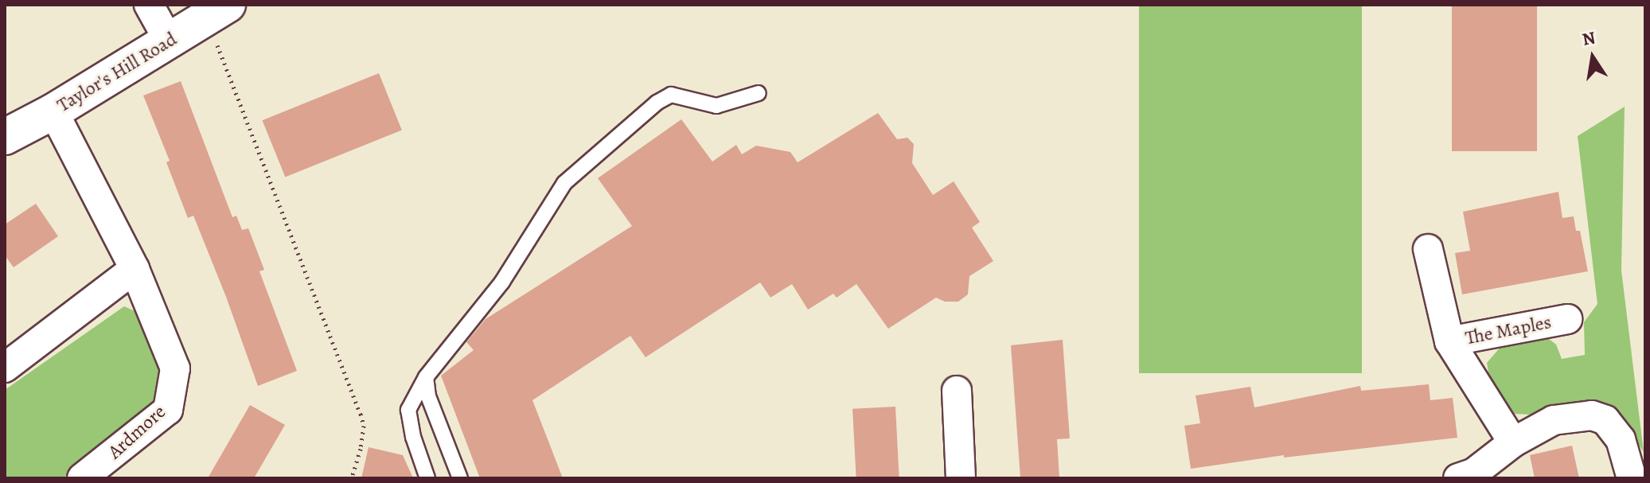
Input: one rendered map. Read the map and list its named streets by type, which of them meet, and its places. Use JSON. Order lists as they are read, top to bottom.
{
  "streets": {
    "main road": ["Taylor's Hill Road"],
    "street": ["The Maples", "Ardmore"]
  },
  "crossings": [
    ["Taylor's Hill Road", "Ardmore"]
  ],
  "north": "top"
}
